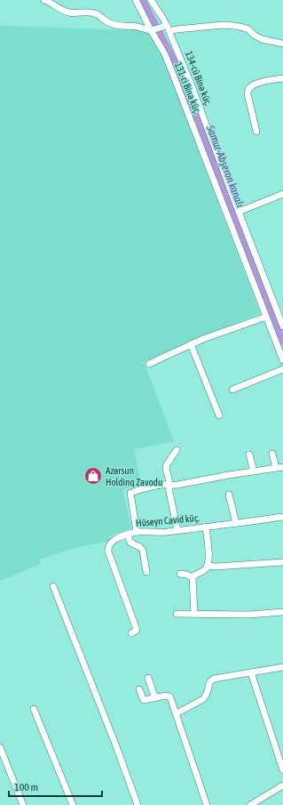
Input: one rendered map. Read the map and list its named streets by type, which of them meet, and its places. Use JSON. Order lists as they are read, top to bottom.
{
  "streets": {
    "street": ["134-cü Binə küç.", "131-ci Binə küç.", "Hüseyn Cavid küç."]
  },
  "water": ["Samur-Abşeron kanalı"],
  "places": {
    "shop": ["Azərsun Holdinq Zavodu"]
  },
  "scale_bar": "100 m"
}
